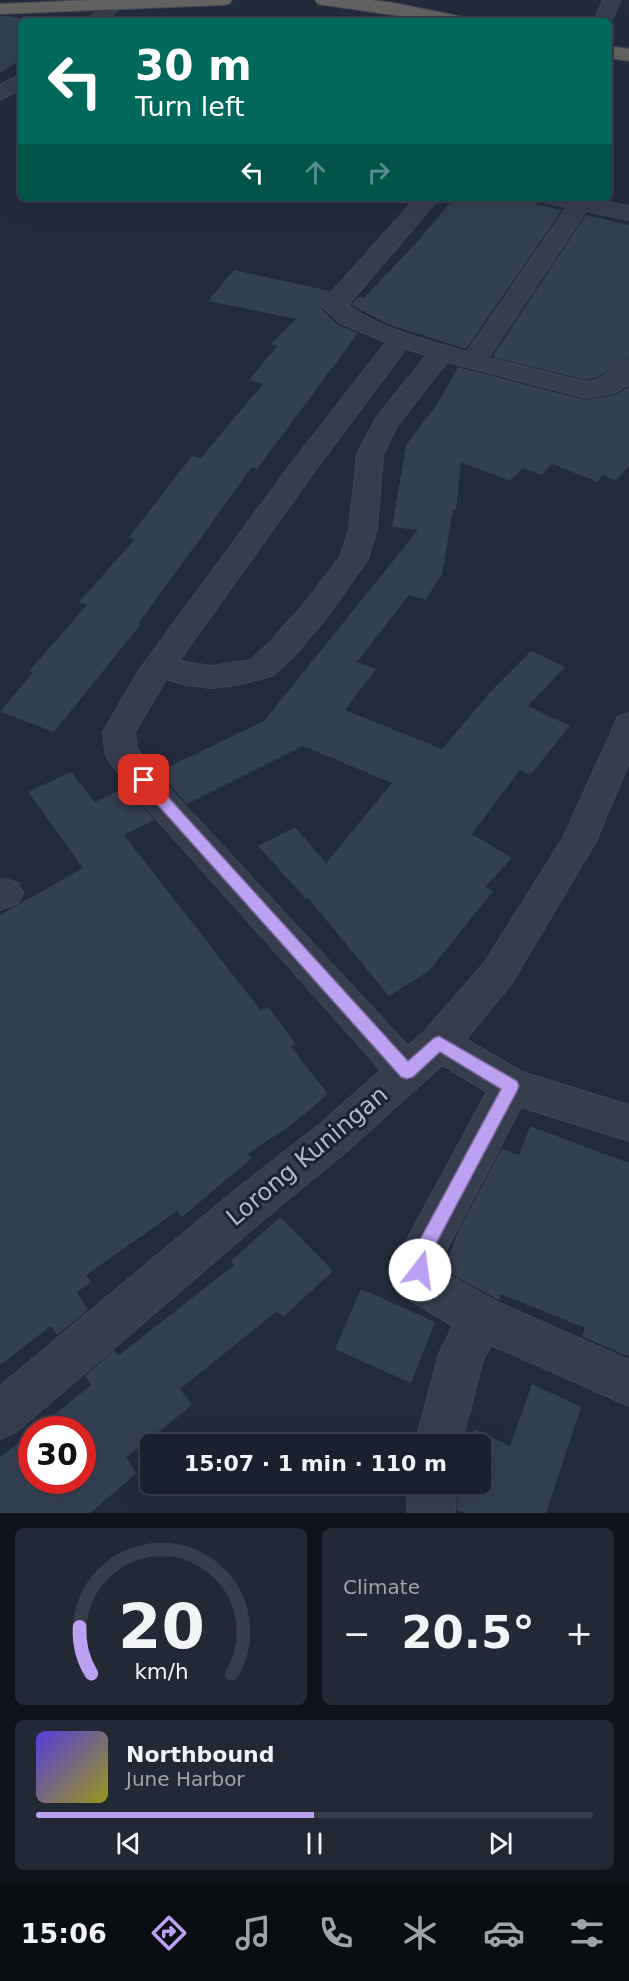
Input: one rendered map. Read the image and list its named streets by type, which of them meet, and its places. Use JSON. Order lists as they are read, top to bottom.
{
  "streets": {
    "street": ["Lorong Kuningan"]
  },
  "page": {
    "turn": ["30 m", "Turn left"],
    "limit": "30",
    "trip": "15:07 · 1 min · 110 m",
    "tile": "Climate",
    "heat": ["−", "20.5°", "+"],
    "song": ["Northbound", "June Harbor"],
    "tabs": "15:06",
    "gauge": ["20", "km/h"]
  }
}
